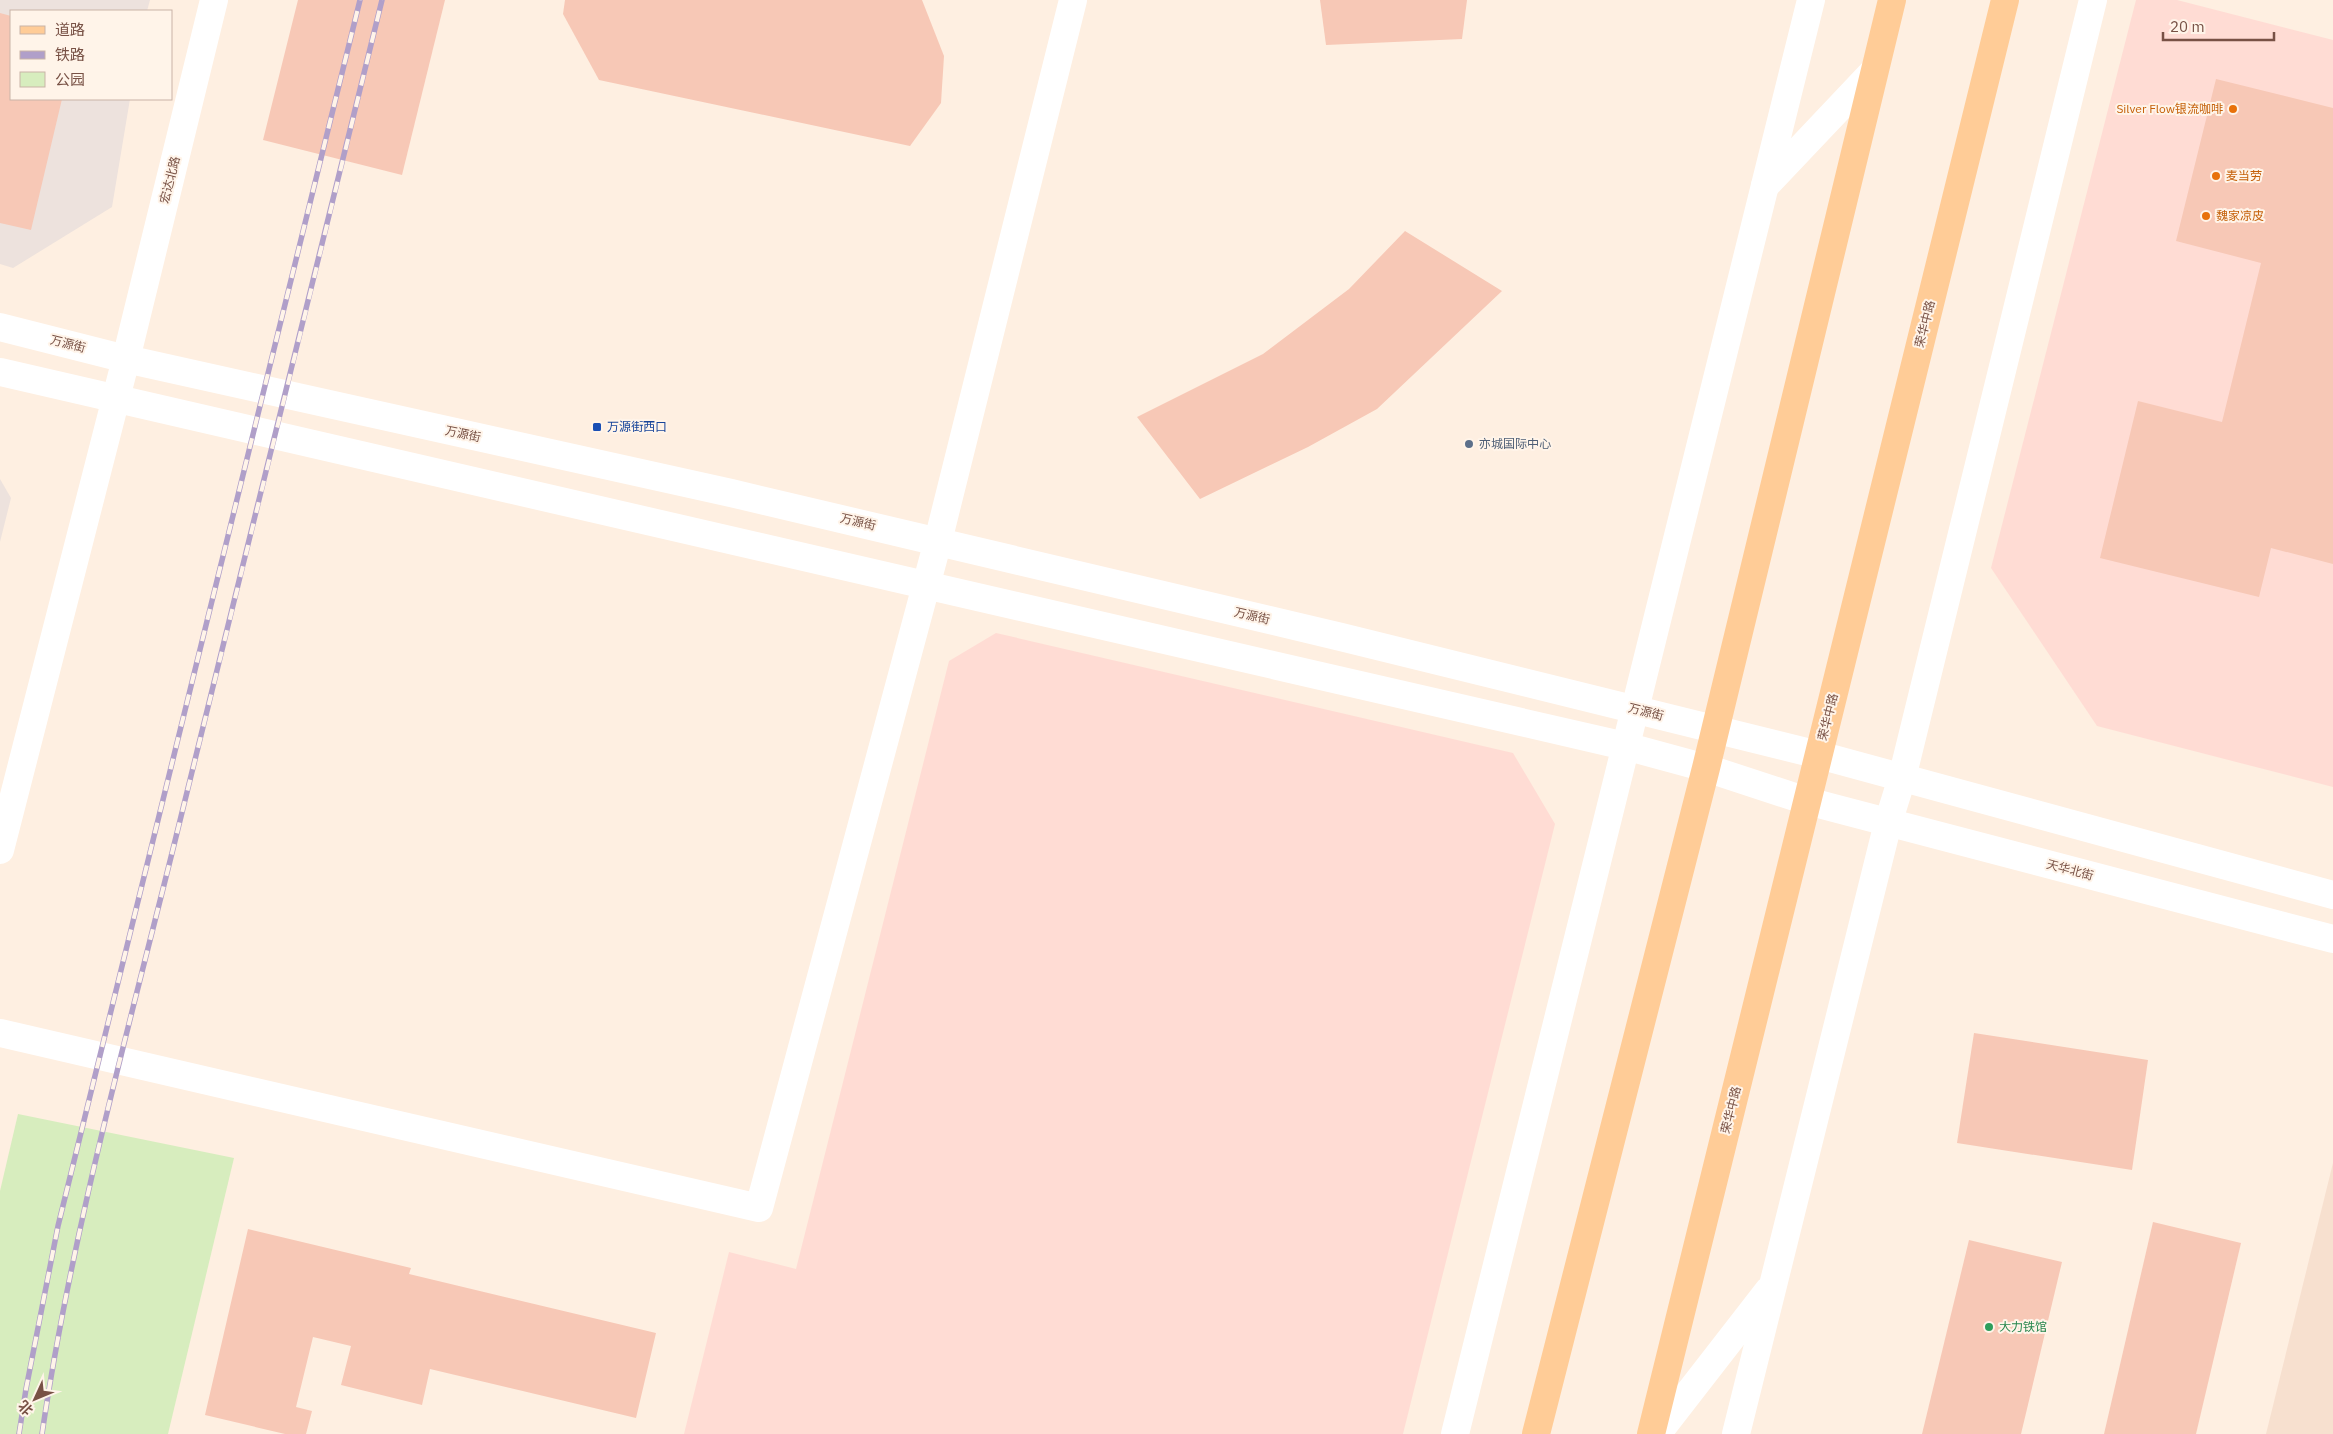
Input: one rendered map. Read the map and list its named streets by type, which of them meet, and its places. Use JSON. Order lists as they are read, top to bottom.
{
  "streets": {
    "main road": ["荣华中路"],
    "street": ["宏达北路", "万源街", "天华北街"]
  },
  "crossings": [
    ["宏达北路", "万源街"],
    ["荣华中路", "万源街"],
    ["荣华中路", "天华北街"]
  ],
  "places": {
    "other": [
      "Silver Flow银流咖啡",
      "麦当劳",
      "魏家凉皮",
      "亦城国际中心",
      "大力铁馆"
    ],
    "transit": ["万源街西口"]
  },
  "legend": ["道路", "铁路", "公园"],
  "scale_bar": "20 m",
  "north": "bottom left"
}
